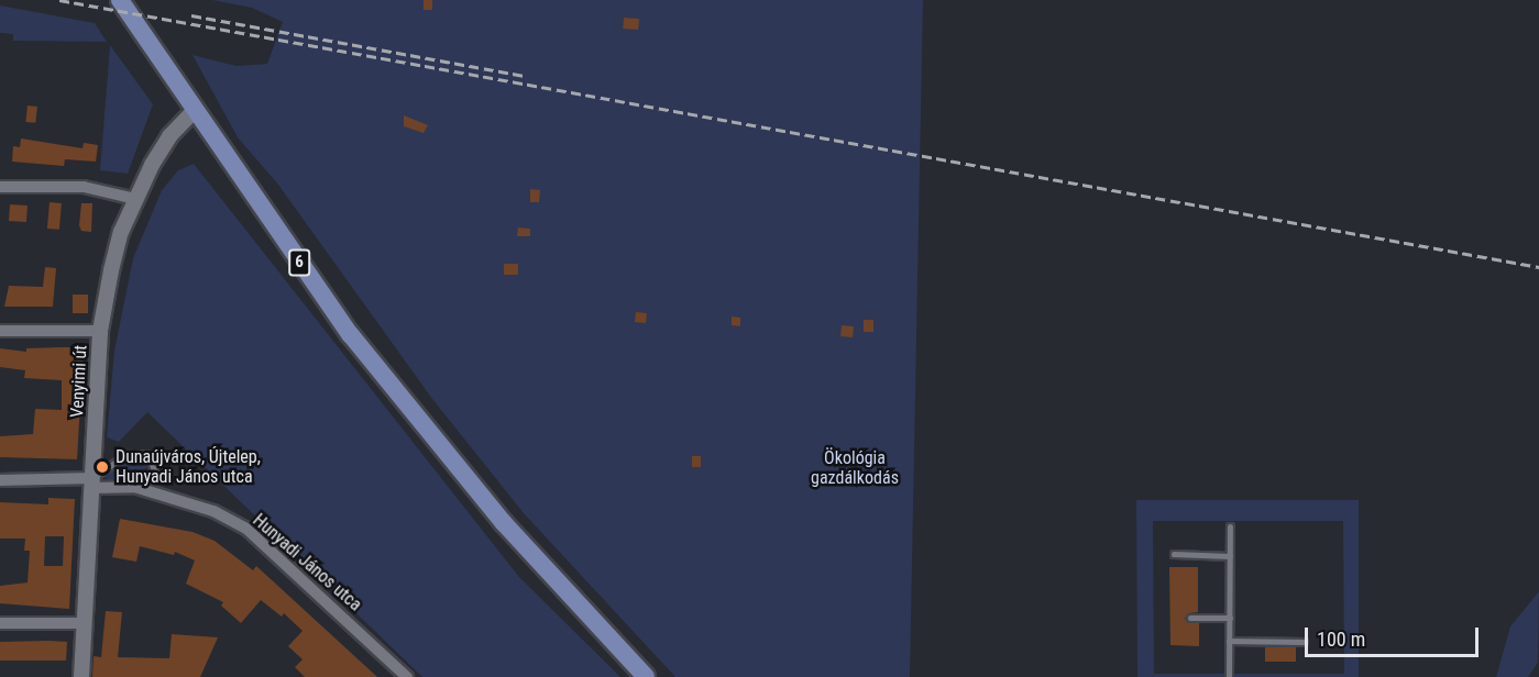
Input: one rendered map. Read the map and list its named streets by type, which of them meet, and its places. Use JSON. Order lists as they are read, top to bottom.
{
  "streets": {
    "main road": ["6"],
    "street": ["Venyimi út", "Hunyadi János utca"]
  },
  "crossings": [
    ["6", "Venyimi út"],
    ["Venyimi út", "Hunyadi János utca"]
  ],
  "parks": ["Ökológia gazdálkodás"],
  "places": ["Dunaújváros, Újtelep, Hunyadi János utca"],
  "scale_bar": "100 m"
}
